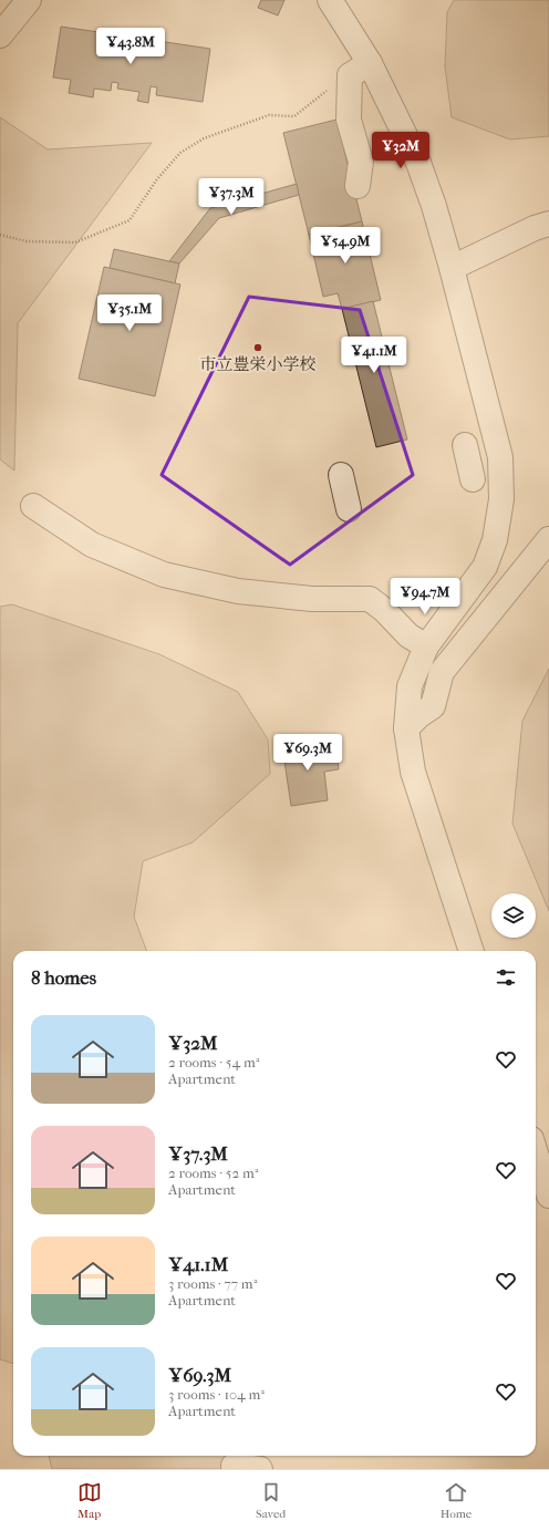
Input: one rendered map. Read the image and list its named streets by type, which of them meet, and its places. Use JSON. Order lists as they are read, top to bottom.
{
  "places": ["市立豊栄小学校"],
  "page": {
    "price": [
      "¥43.8M",
      "¥32M",
      "¥37.3M",
      "¥54.9M",
      "¥35.1M",
      "¥41.1M",
      "¥94.7M",
      "¥69.3M"
    ],
    "heading": "8 homes",
    "list": [
      {
        "name": "¥32M",
        "note": "2 rooms · 54 m² · Apartment"
      },
      {
        "name": "¥37.3M",
        "note": "2 rooms · 52 m² · Apartment"
      },
      {
        "name": "¥41.1M",
        "note": "3 rooms · 77 m² · Apartment"
      },
      {
        "name": "¥69.3M",
        "note": "3 rooms · 104 m² · Apartment"
      }
    ],
    "tabs": ["Map", "Saved", "Home"]
  }
}
